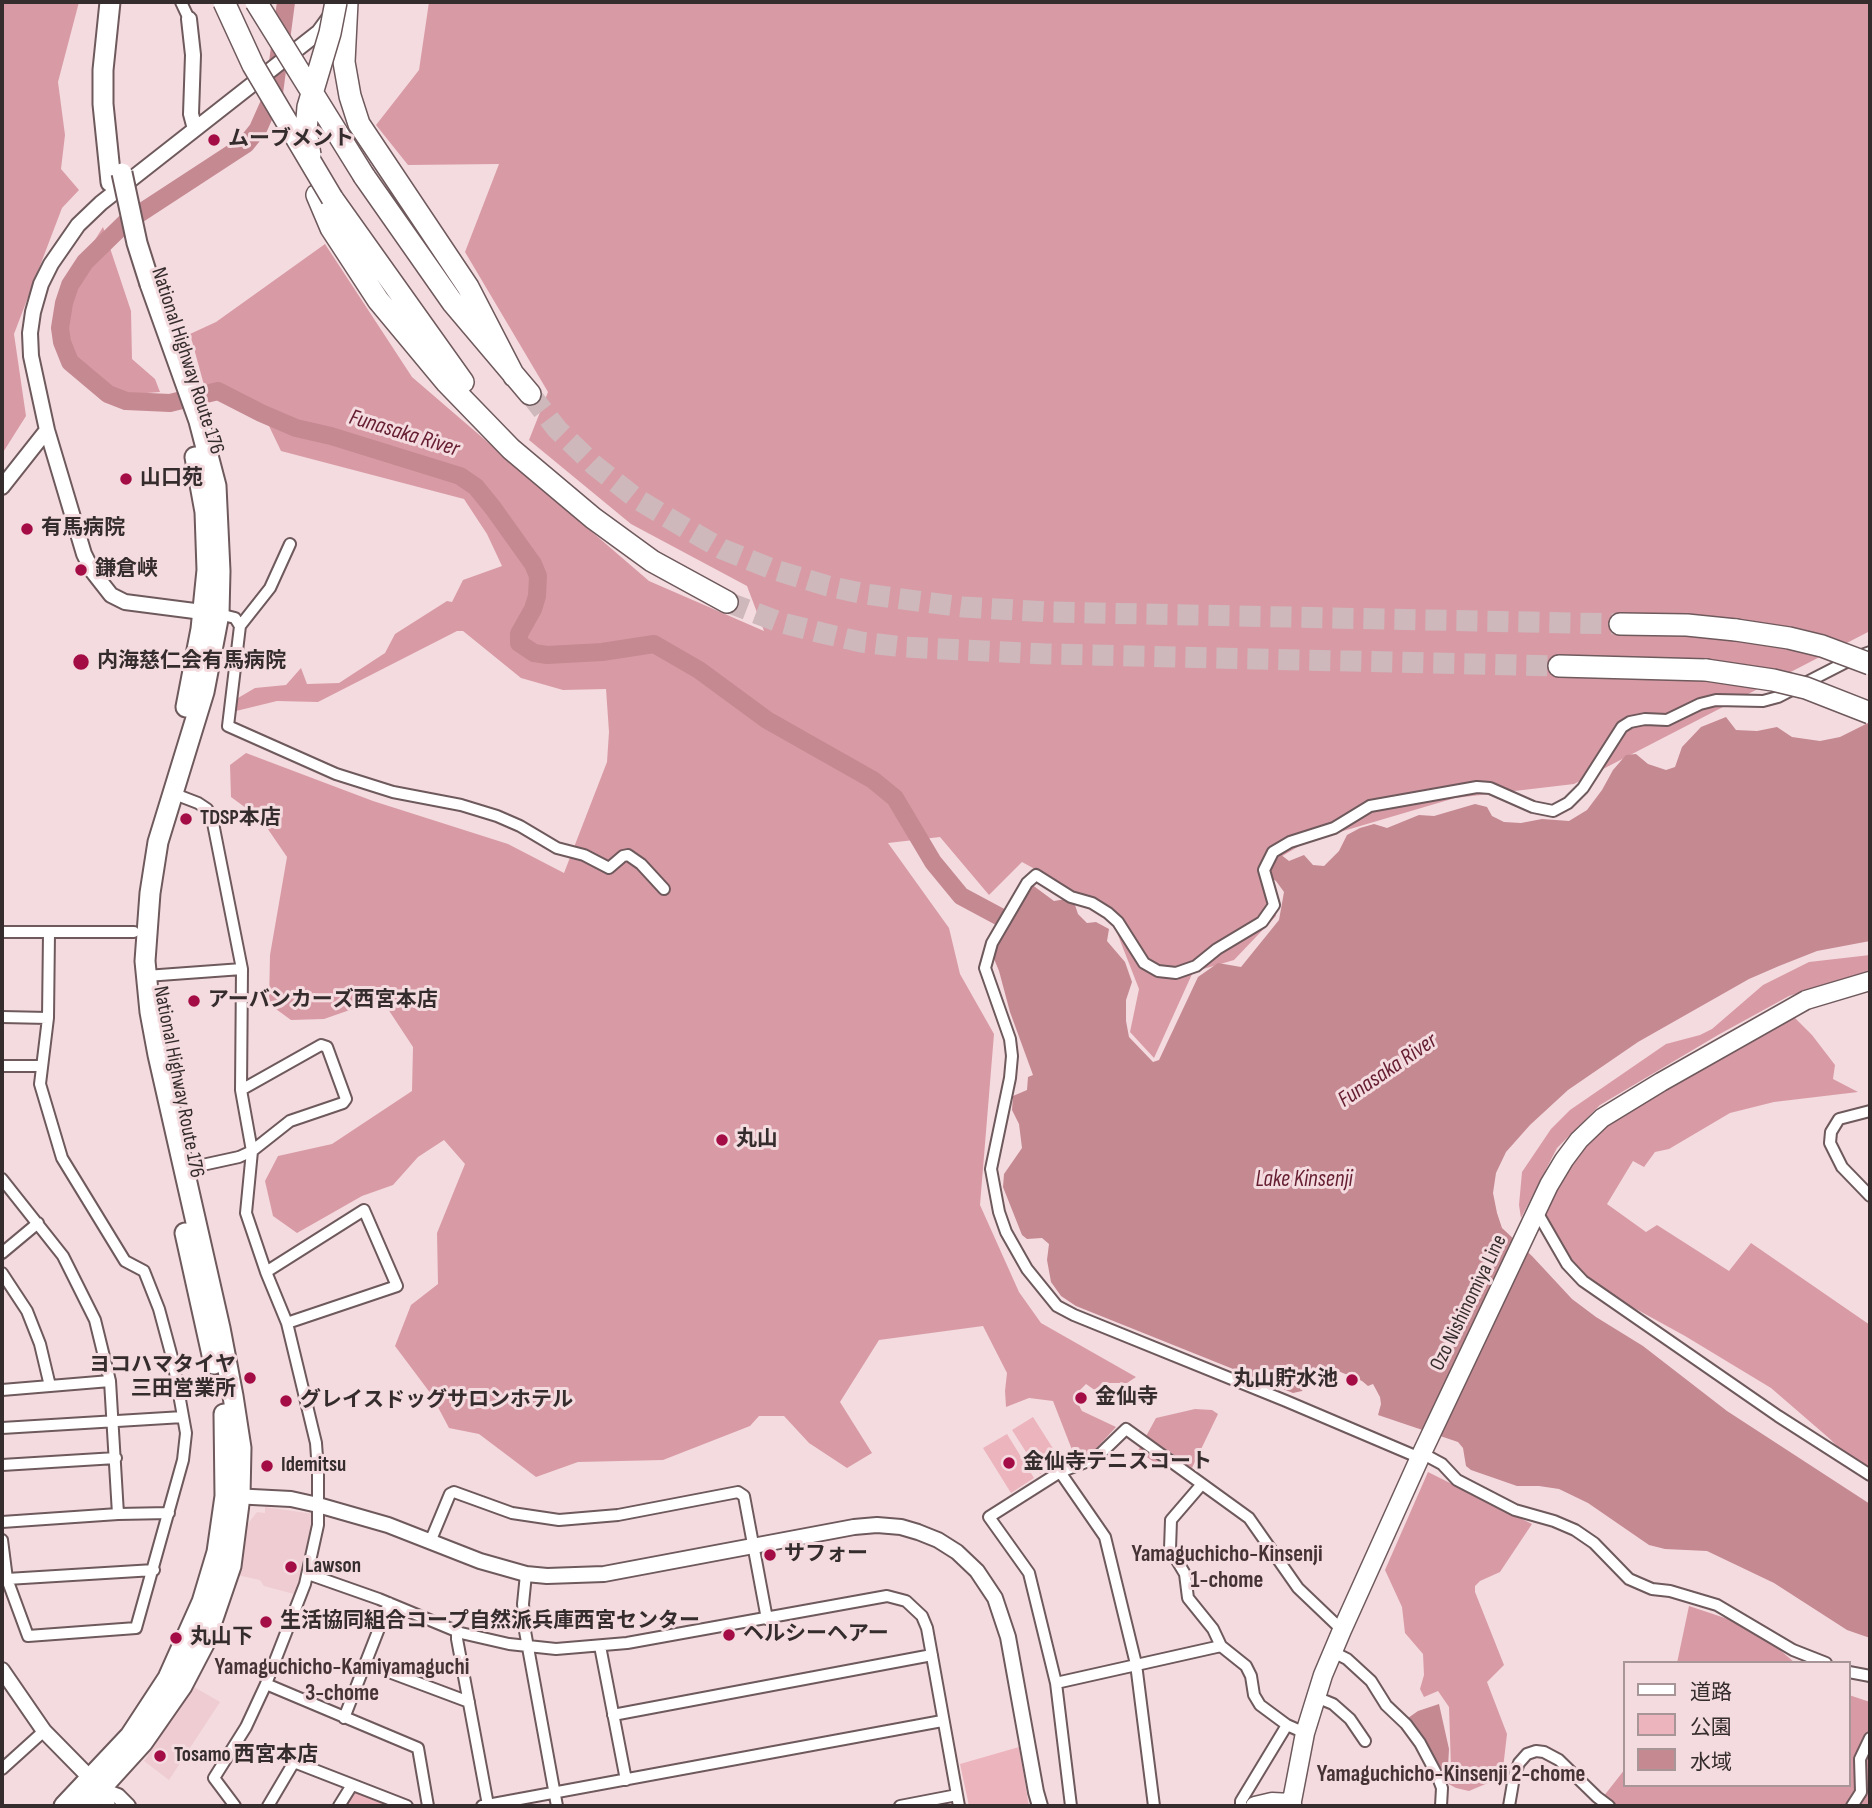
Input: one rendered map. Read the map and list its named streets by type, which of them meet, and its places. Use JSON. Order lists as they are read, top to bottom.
{
  "streets": {
    "highway": ["National Highway Route 176"],
    "main road": ["Ozo Nishinomiya Line"]
  },
  "districts": ["Yamaguchicho-Kinsenji 1-chome", "Yamaguchicho-Kamiyamaguchi 3-chome", "Yamaguchicho-Kinsenji 2-chome"],
  "water": ["Funasaka River", "Lake Kinsenji"],
  "places": [
    "ムーブメント",
    "山口苑",
    "有馬病院",
    "鎌倉峡",
    "内海慈仁会有馬病院",
    "TDSP本店",
    "アーバンカーズ西宮本店",
    "丸山",
    "ヨコハマタイヤ 三田営業所",
    "丸山貯水池",
    "金仙寺",
    "グレイスドッグサロンホテル",
    "金仙寺テニスコート",
    "Idemitsu",
    "サフォー",
    "Lawson",
    "生活協同組合コープ自然派兵庫西宮センター",
    "ヘルシーヘアー",
    "丸山下",
    "Tosamo 西宮本店"
  ],
  "legend": ["道路", "公園", "水域"]
}
